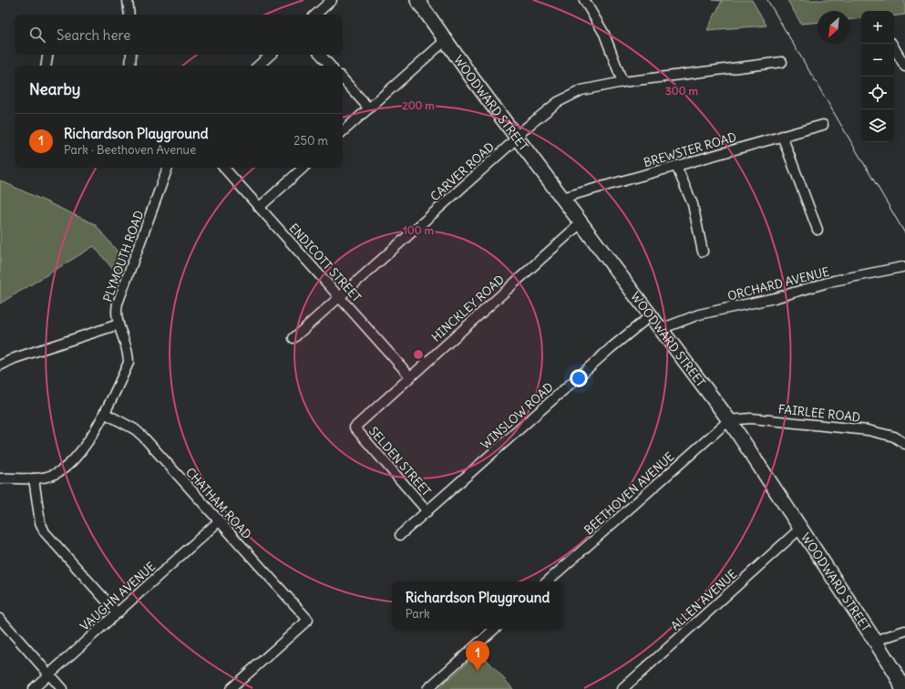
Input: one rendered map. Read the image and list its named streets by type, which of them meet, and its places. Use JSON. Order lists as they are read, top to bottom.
{
  "streets": {
    "street": [
      "WOODWARD STREET",
      "BREWSTER ROAD",
      "CARVER ROAD",
      "PLYMOUTH ROAD",
      "ENDICOTT STREET",
      "ORCHARD AVENUE",
      "HINCKLEY ROAD",
      "FAIRLEE ROAD",
      "WINSLOW ROAD",
      "SELDEN STREET",
      "BEETHOVEN AVENUE",
      "CHATHAM ROAD",
      "VAUGHN AVENUE",
      "ALLEN AVENUE"
    ]
  },
  "crossings": [
    ["WOODWARD STREET", "BREWSTER ROAD"],
    ["WOODWARD STREET", "CARVER ROAD"],
    ["WOODWARD STREET", "ORCHARD AVENUE"],
    ["WOODWARD STREET", "HINCKLEY ROAD"],
    ["WOODWARD STREET", "FAIRLEE ROAD"],
    ["WOODWARD STREET", "WINSLOW ROAD"],
    ["WOODWARD STREET", "BEETHOVEN AVENUE"],
    ["WOODWARD STREET", "ALLEN AVENUE"],
    ["CARVER ROAD", "ENDICOTT STREET"],
    ["PLYMOUTH ROAD", "CHATHAM ROAD"],
    ["ENDICOTT STREET", "HINCKLEY ROAD"],
    ["HINCKLEY ROAD", "SELDEN STREET"],
    ["FAIRLEE ROAD", "BEETHOVEN AVENUE"],
    ["WINSLOW ROAD", "SELDEN STREET"],
    ["CHATHAM ROAD", "VAUGHN AVENUE"]
  ],
  "north": "bottom left",
  "page": {
    "map_buttons": ["+", "−"],
    "search": "Search here",
    "heading": "Nearby",
    "list": [
      {
        "mark": "1",
        "name": "Richardson Playground",
        "note": "Park · Beethoven Avenue",
        "value": "250 m"
      }
    ],
    "popup": ["Richardson Playground", "Park"],
    "pins": "1"
  },
  "rings": ["300 m", "200 m", "100 m"]
}
